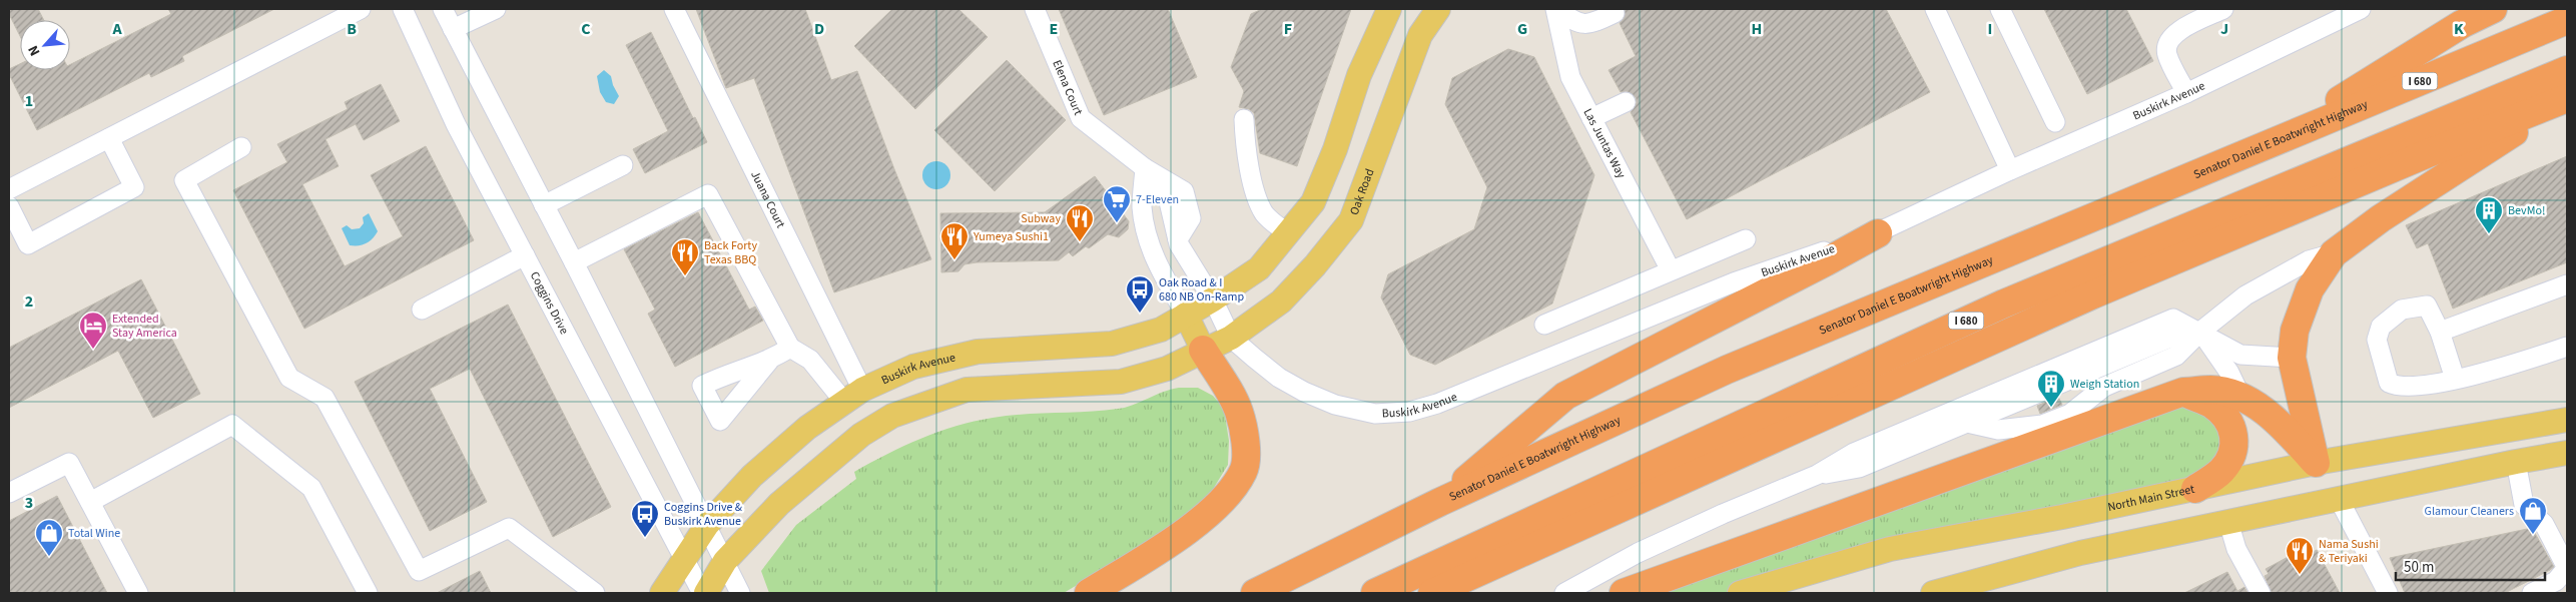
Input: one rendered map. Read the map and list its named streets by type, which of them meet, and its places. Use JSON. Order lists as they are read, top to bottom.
{
  "streets": {
    "highway": ["I 680", "Senator Daniel E Boatwright Highway"],
    "main road": ["Buskirk Avenue", "Oak Road", "North Main Street"],
    "street": [
      "Elena Court",
      "Las Juntas Way",
      "Juana Court",
      "Coggins Drive"
    ]
  },
  "crossings": [
    ["Elena Court", "Buskirk Avenue"],
    ["Buskirk Avenue", "Oak Road"],
    ["Buskirk Avenue", "Juana Court"],
    ["Buskirk Avenue", "Coggins Drive"]
  ],
  "places": {
    "supermarket": ["7-Eleven"],
    "building": ["BevMo!", "Weigh Station"],
    "restaurant": [
      "Subway",
      "Yumeya Sushi1",
      "Back Forty Texas BBQ",
      "Nama Sushi & Teriyaki"
    ],
    "bus stop": ["Oak Road & I 680 NB On-Ramp", "Coggins Drive & Buskirk Avenue"],
    "hotel": ["Extended Stay America"],
    "shop": ["Glamour Cleaners", "Total Wine"]
  },
  "scale_bar": "50 m",
  "north": "bottom left",
  "grid": {
    "columns": [
      "A",
      "B",
      "C",
      "D",
      "E",
      "F",
      "G",
      "H",
      "I",
      "J",
      "K"
    ],
    "rows": ["1", "2", "3"]
  }
}
